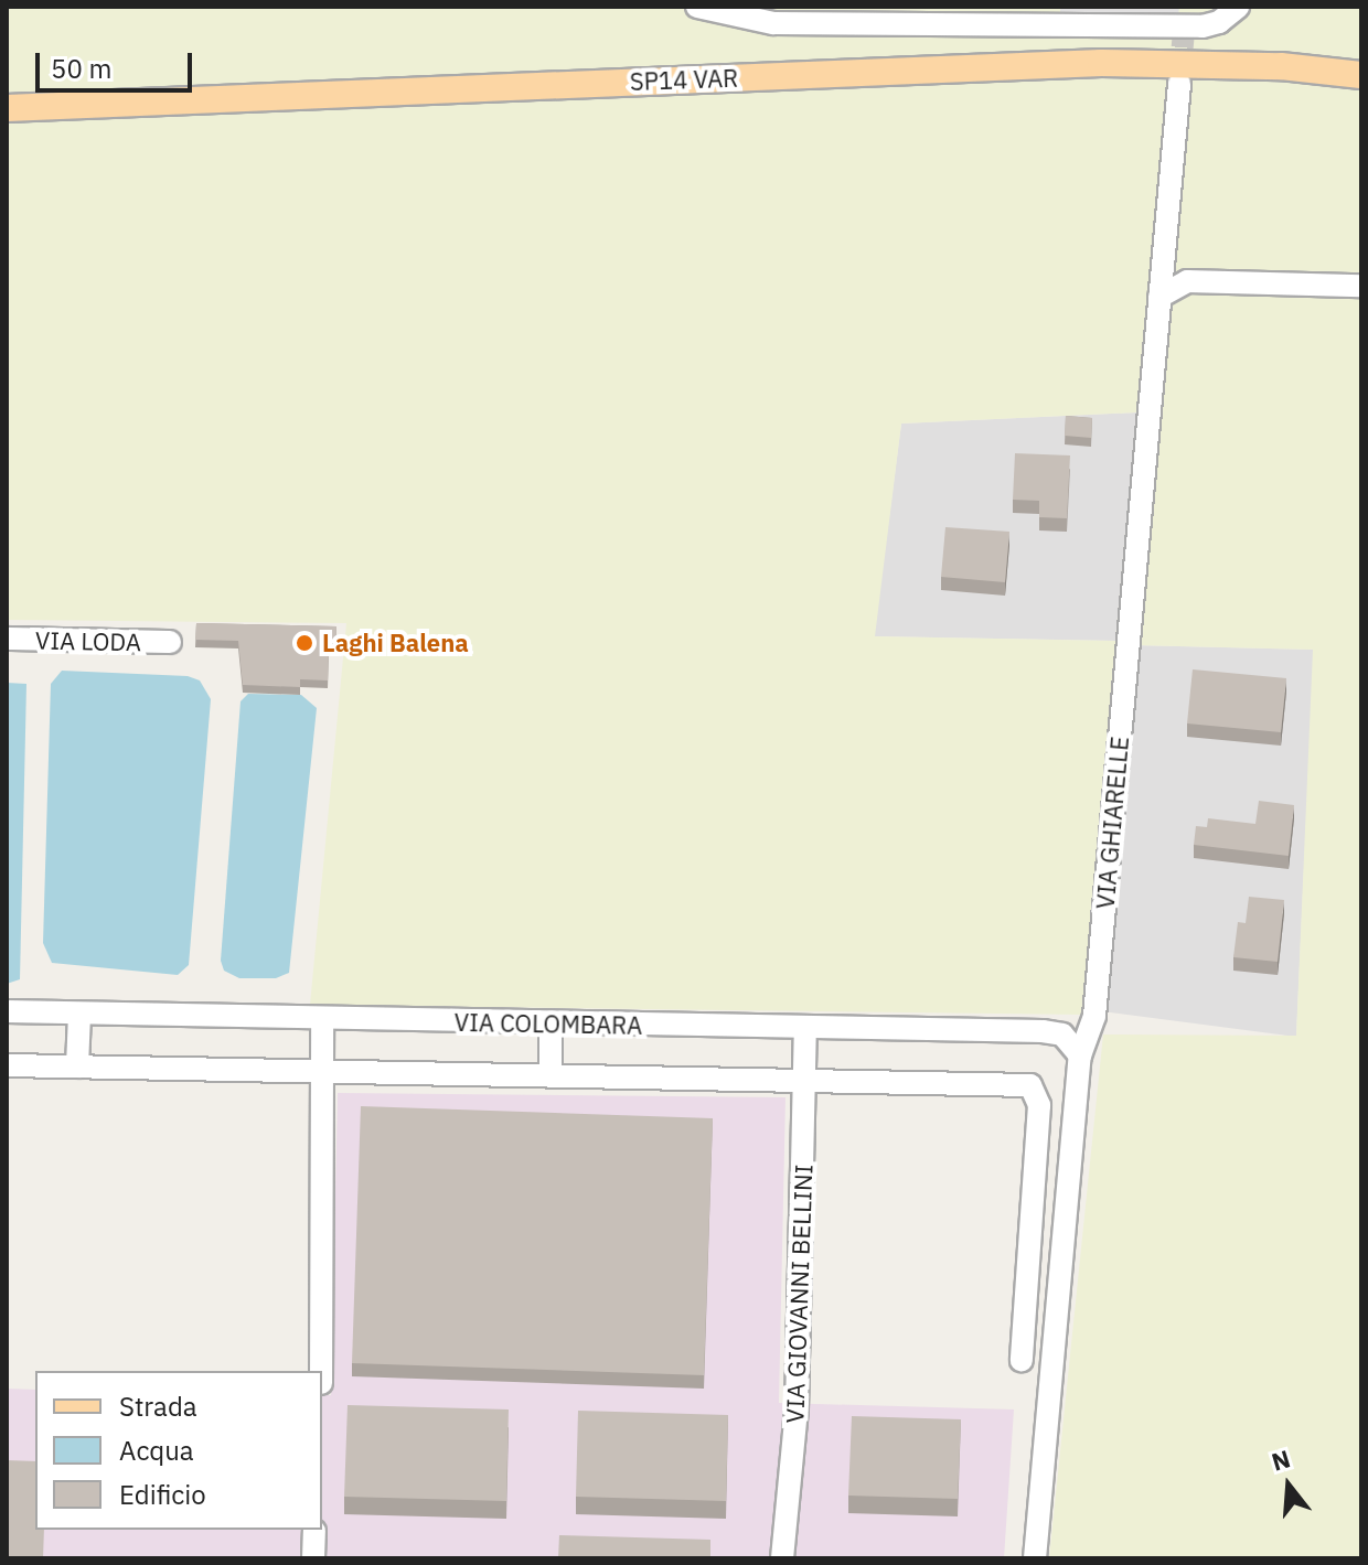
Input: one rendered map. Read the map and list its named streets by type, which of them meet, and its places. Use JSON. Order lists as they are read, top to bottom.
{
  "streets": {
    "main road": ["SP14 VAR"],
    "street": [
      "VIA LODA",
      "VIA GHIARELLE",
      "VIA COLOMBARA",
      "VIA GIOVANNI BELLINI"
    ]
  },
  "crossings": [
    ["VIA GHIARELLE", "VIA COLOMBARA"],
    ["VIA COLOMBARA", "VIA GIOVANNI BELLINI"]
  ],
  "places": ["Laghi Balena"],
  "legend": ["Strada", "Acqua", "Edificio"],
  "scale_bar": "50 m",
  "north": "top"
}
